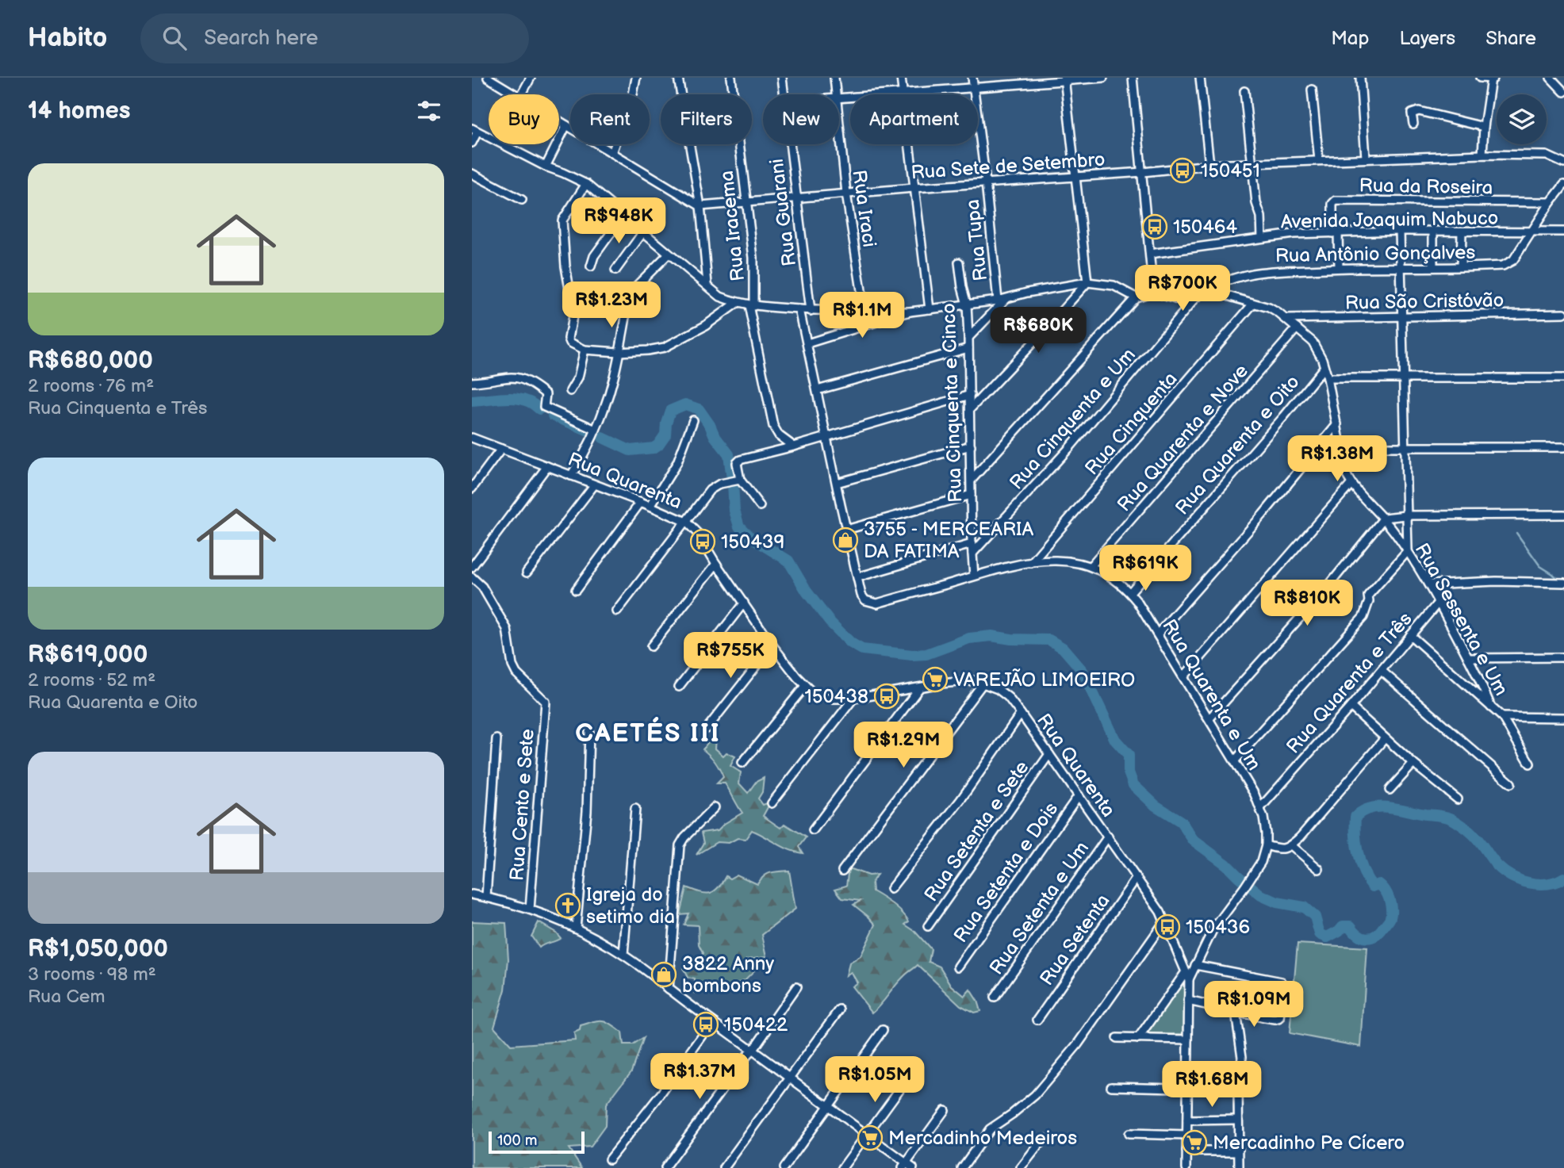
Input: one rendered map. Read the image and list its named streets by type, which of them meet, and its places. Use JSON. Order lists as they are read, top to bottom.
{
  "streets": {
    "street": [
      "Rua Sete de Setembro",
      "Rua da Roseira",
      "Rua Iraci",
      "Rua Guarani",
      "Avenida Joaquim Nabuco",
      "Rua Iracema",
      "Rua Tupa",
      "Rua Antônio Gonçalves",
      "Rua São Cristóvão",
      "Rua Cinquenta e Cinco",
      "Rua Cinquenta e Um",
      "Rua Cinquenta",
      "Rua Quarenta e Nove",
      "Rua Quarenta e Oito",
      "Rua Quarenta",
      "Rua Sessenta e Um",
      "Rua Quarenta e Três",
      "Rua Quarenta e Um",
      "Rua Cento e Sete",
      "Rua Setenta e Sete",
      "Rua Setenta e Dois",
      "Rua Setenta e Um",
      "Rua Setenta"
    ]
  },
  "crossings": [
    ["Rua Sete de Setembro", "Rua Iraci"],
    ["Rua Sete de Setembro", "Rua Guarani"],
    ["Rua Sete de Setembro", "Rua Iracema"],
    ["Rua Sete de Setembro", "Rua Tupa"],
    ["Rua da Roseira", "Avenida Joaquim Nabuco"],
    ["Rua da Roseira", "Rua Antônio Gonçalves"],
    ["Avenida Joaquim Nabuco", "Rua Antônio Gonçalves"],
    ["Rua Antônio Gonçalves", "Rua Sessenta e Um"],
    ["Rua São Cristóvão", "Rua Sessenta e Um"],
    ["Rua Cinquenta e Cinco", "Rua Cinquenta e Um"],
    ["Rua Cinquenta e Cinco", "Rua Quarenta e Um"],
    ["Rua Cinquenta", "Rua Sessenta e Um"],
    ["Rua Cinquenta", "Rua Quarenta e Um"],
    ["Rua Quarenta e Nove", "Rua Sessenta e Um"],
    ["Rua Quarenta e Nove", "Rua Quarenta e Um"],
    ["Rua Quarenta e Oito", "Rua Sessenta e Um"],
    ["Rua Quarenta e Oito", "Rua Quarenta e Um"],
    ["Rua Quarenta", "Rua Quarenta e Um"],
    ["Rua Quarenta", "Rua Setenta e Sete"],
    ["Rua Quarenta", "Rua Setenta e Dois"],
    ["Rua Quarenta", "Rua Setenta e Um"],
    ["Rua Quarenta", "Rua Setenta"],
    ["Rua Sessenta e Um", "Rua Quarenta e Três"],
    ["Rua Quarenta e Três", "Rua Quarenta e Um"]
  ],
  "districts": ["CAETÉS III"],
  "places": {
    "bus stop": [
      "150451",
      "150464",
      "150439",
      "150438",
      "150436",
      "150422"
    ],
    "shop": ["3755 - MERCEARIA DA FATIMA", "3822 Anny bombons"],
    "supermarket": ["VAREJÃO LIMOEIRO", "Mercadinho Medeiros", "Mercadinho Pe Cícero"],
    "church": ["Igreja do setimo dia"]
  },
  "scale_bar": "100 m",
  "page": {
    "header": "Habito",
    "search": "Search here",
    "nav": ["Map", "Layers", "Share"],
    "heading": "14 homes",
    "chip": [
      "Buy",
      "Rent",
      "Filters",
      "New",
      "Apartment"
    ],
    "list": [
      {
        "name": "R$680,000",
        "note": "2 rooms · 76 m² · Rua Cinquenta e Três"
      },
      {
        "name": "R$619,000",
        "note": "2 rooms · 52 m² · Rua Quarenta e Oito"
      },
      {
        "name": "R$1,050,000",
        "note": "3 rooms · 98 m² · Rua Cem"
      }
    ],
    "price": [
      "R$948K",
      "R$700K",
      "R$1.23M",
      "R$1.1M",
      "R$680K",
      "R$1.38M",
      "R$619K",
      "R$810K",
      "R$755K",
      "R$1.29M",
      "R$1.09M",
      "R$1.37M",
      "R$1.05M",
      "R$1.68M"
    ],
    "scale": "100 m"
  }
}
